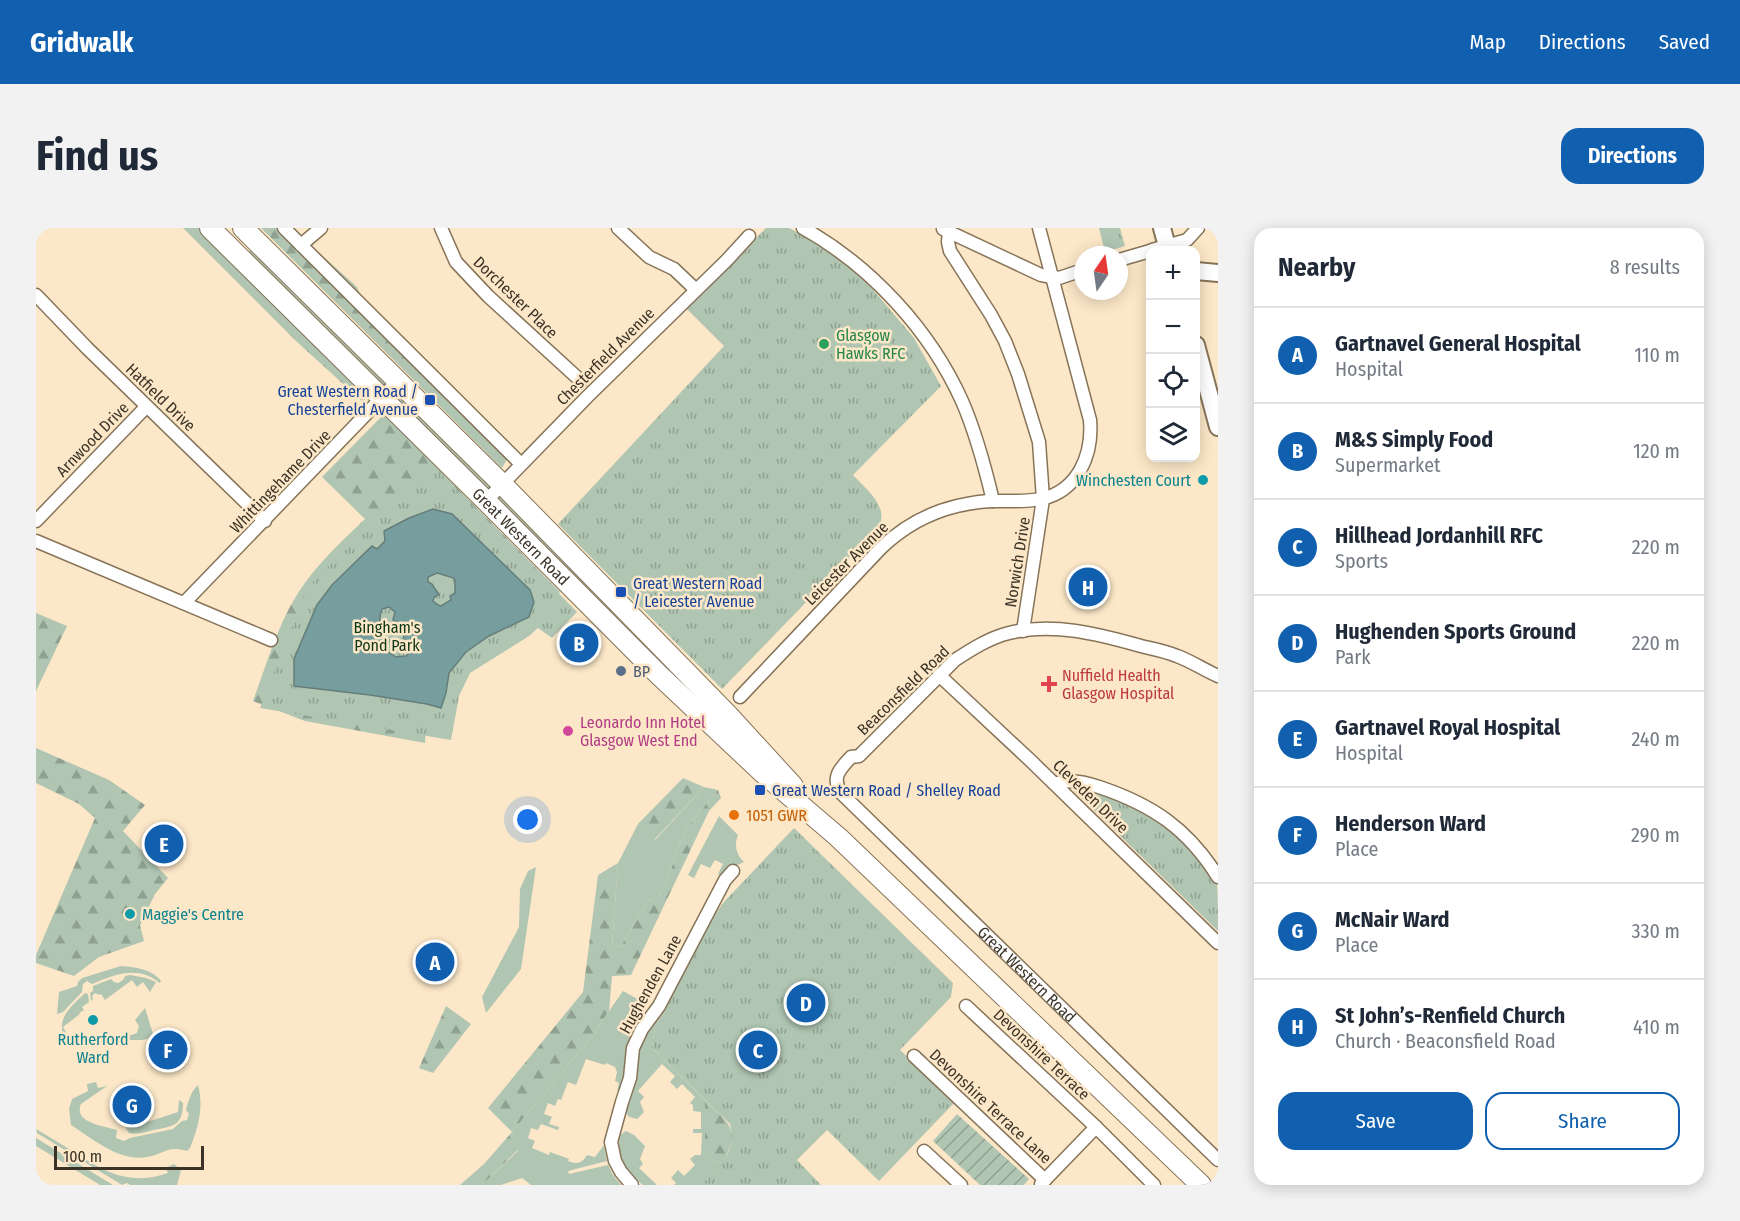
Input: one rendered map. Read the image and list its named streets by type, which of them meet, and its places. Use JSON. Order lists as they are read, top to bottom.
{
  "streets": {
    "main road": ["Great Western Road"],
    "street": [
      "Dorchester Place",
      "Chesterfield Avenue",
      "Hatfield Drive",
      "Arnwood Drive",
      "Whittingehame Drive",
      "Norwich Drive",
      "Leicester Avenue",
      "Beaconsfield Road",
      "Cleveden Drive",
      "Hughenden Lane",
      "Devonshire Terrace",
      "Devonshire Terrace Lane"
    ]
  },
  "crossings": [
    ["Chesterfield Avenue", "Great Western Road"],
    ["Hatfield Drive", "Arnwood Drive"],
    ["Hatfield Drive", "Whittingehame Drive"],
    ["Whittingehame Drive", "Great Western Road"],
    ["Great Western Road", "Beaconsfield Road"],
    ["Norwich Drive", "Leicester Avenue"],
    ["Norwich Drive", "Beaconsfield Road"],
    ["Beaconsfield Road", "Cleveden Drive"]
  ],
  "parks": ["Bingham's Pond Park"],
  "places": {
    "other": [
      "Glasgow Hawks RFC",
      "Winchesten Court",
      "BP",
      "Leonardo Inn Hotel Glasgow West End",
      "1051 GWR",
      "Maggie's Centre",
      "Rutherford Ward"
    ],
    "transit": ["Great Western Road / Chesterfield Avenue", "Great Western Road / Leicester Avenue", "Great Western Road / Shelley Road"],
    "health": ["Nuffield Health Glasgow Hospital"]
  },
  "scale_bar": "100 m",
  "north": "top",
  "page": {
    "header": "Gridwalk",
    "nav": ["Map", "Directions", "Saved"],
    "buttons": [
      "Directions",
      ["Save", "Share"]
    ],
    "title": "Find us",
    "heading": ["Nearby", "8 results"],
    "map_buttons": ["+", "−"],
    "list": [
      {
        "mark": "A",
        "name": "Gartnavel General Hospital",
        "note": "Hospital",
        "value": "110 m"
      },
      {
        "mark": "B",
        "name": "M&S Simply Food",
        "note": "Supermarket",
        "value": "120 m"
      },
      {
        "mark": "C",
        "name": "Hillhead Jordanhill RFC",
        "note": "Sports",
        "value": "220 m"
      },
      {
        "mark": "D",
        "name": "Hughenden Sports Ground",
        "note": "Park",
        "value": "220 m"
      },
      {
        "mark": "E",
        "name": "Gartnavel Royal Hospital",
        "note": "Hospital",
        "value": "240 m"
      },
      {
        "mark": "F",
        "name": "Henderson Ward",
        "note": "Place",
        "value": "290 m"
      },
      {
        "mark": "G",
        "name": "McNair Ward",
        "note": "Place",
        "value": "330 m"
      },
      {
        "mark": "H",
        "name": "St John’s-Renfield Church",
        "note": "Church · Beaconsfield Road",
        "value": "410 m"
      }
    ],
    "pins": [
      "H",
      "B",
      "E",
      "A",
      "D",
      "C",
      "F",
      "G"
    ],
    "scale": "100 m"
  }
}
